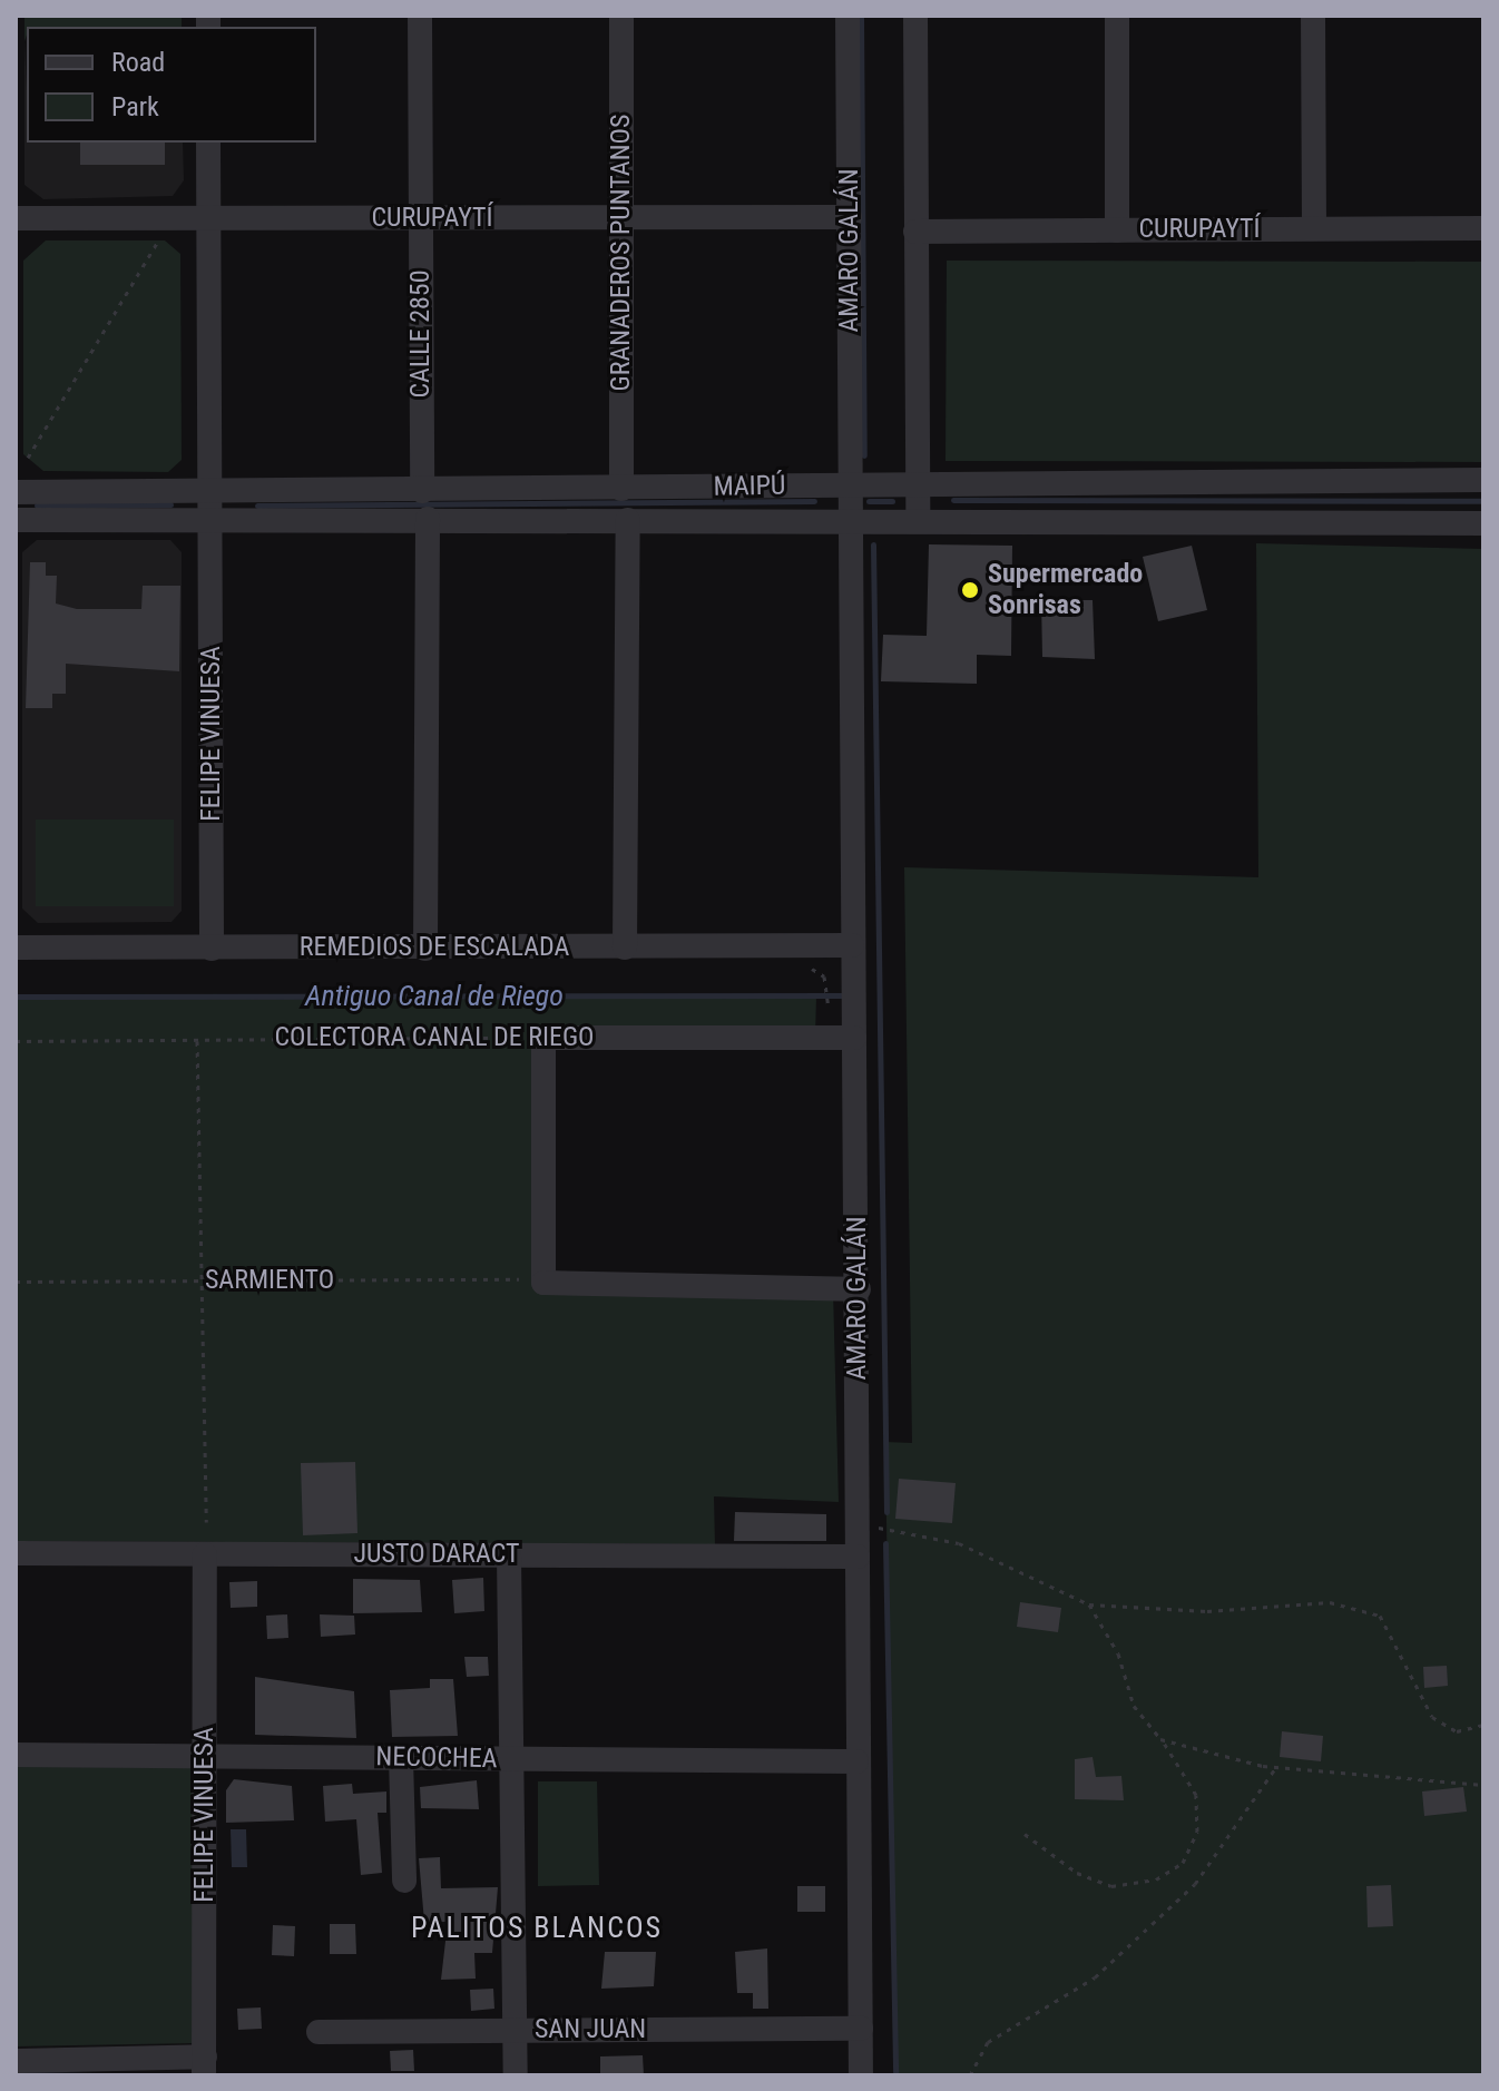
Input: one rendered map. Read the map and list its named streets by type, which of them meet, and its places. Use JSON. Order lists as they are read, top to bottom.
{
  "streets": {
    "street": [
      "CURUPAYTÍ",
      "AMARO GALÁN",
      "GRANADEROS PUNTANOS",
      "CALLE 2850",
      "MAIPÚ",
      "FELIPE VINUESA",
      "REMEDIOS DE ESCALADA",
      "COLECTORA CANAL DE RIEGO",
      "JUSTO DARACT",
      "NECOCHEA",
      "SAN JUAN"
    ],
    "path": ["SARMIENTO"]
  },
  "crossings": [
    ["CURUPAYTÍ", "AMARO GALÁN"],
    ["CURUPAYTÍ", "GRANADEROS PUNTANOS"],
    ["CURUPAYTÍ", "CALLE 2850"],
    ["AMARO GALÁN", "MAIPÚ"],
    ["AMARO GALÁN", "REMEDIOS DE ESCALADA"],
    ["AMARO GALÁN", "COLECTORA CANAL DE RIEGO"],
    ["AMARO GALÁN", "JUSTO DARACT"],
    ["AMARO GALÁN", "NECOCHEA"],
    ["AMARO GALÁN", "SAN JUAN"],
    ["GRANADEROS PUNTANOS", "MAIPÚ"],
    ["CALLE 2850", "MAIPÚ"],
    ["MAIPÚ", "FELIPE VINUESA"],
    ["FELIPE VINUESA", "REMEDIOS DE ESCALADA"],
    ["FELIPE VINUESA", "JUSTO DARACT"],
    ["FELIPE VINUESA", "NECOCHEA"]
  ],
  "districts": ["PALITOS BLANCOS"],
  "water": ["Antiguo Canal de Riego"],
  "places": ["Supermercado Sonrisas"],
  "legend": ["Road", "Park"]
}
